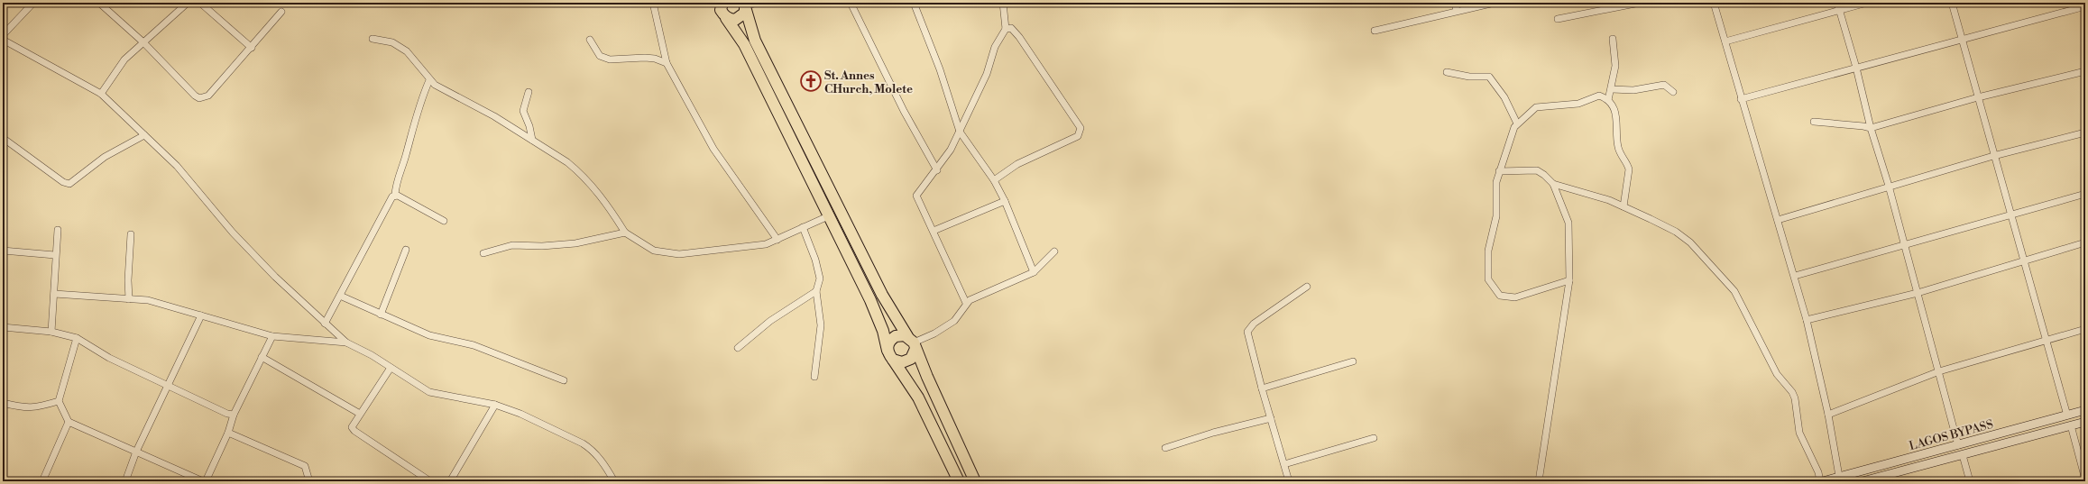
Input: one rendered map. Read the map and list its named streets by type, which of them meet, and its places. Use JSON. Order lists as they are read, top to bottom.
{
  "streets": {
    "main road": ["LAGOS BYPASS"]
  },
  "places": {
    "church": ["St. Annes CHurch, Molete"]
  }
}
